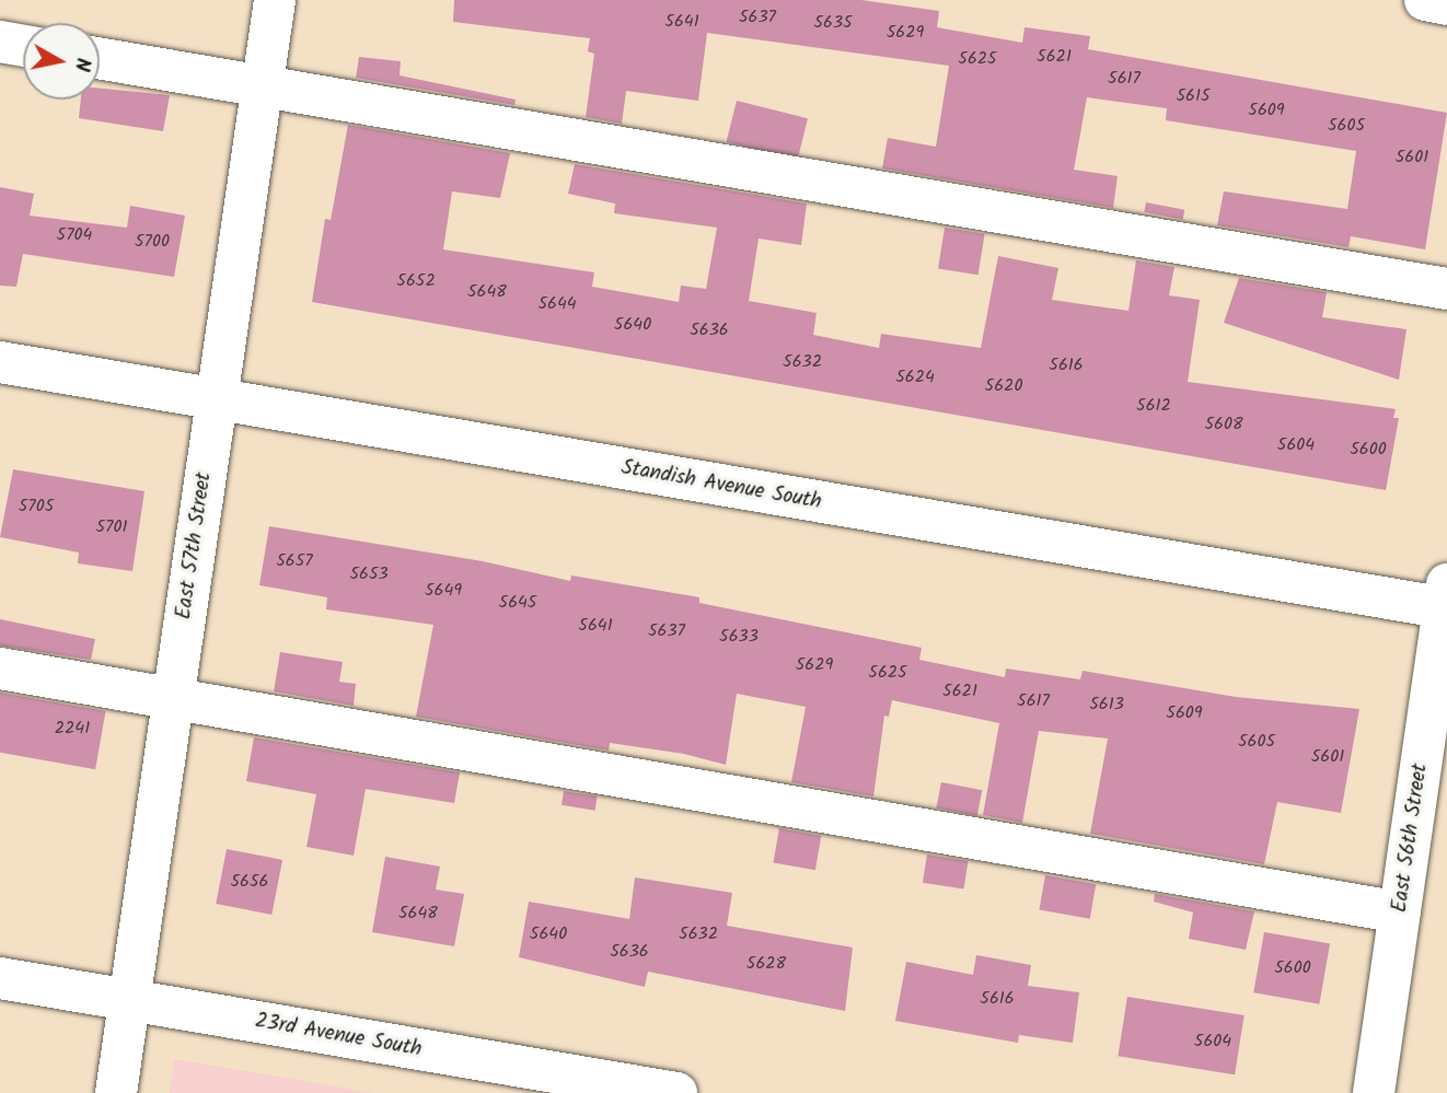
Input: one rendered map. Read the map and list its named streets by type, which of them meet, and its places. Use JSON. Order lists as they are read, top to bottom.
{
  "streets": {
    "street": [
      "Standish Avenue South",
      "East 57th Street",
      "East 56th Street",
      "23rd Avenue South"
    ]
  },
  "crossings": [
    ["Standish Avenue South", "East 57th Street"],
    ["Standish Avenue South", "East 56th Street"],
    ["East 57th Street", "23rd Avenue South"]
  ],
  "house_numbers": [
    "5637",
    "5641",
    "5635",
    "5629",
    "5621",
    "5625",
    "5617",
    "5615",
    "5609",
    "5605",
    "5601",
    "5704",
    "5700",
    "5652",
    "5648",
    "5644",
    "5640",
    "5636",
    "5632",
    "5616",
    "5624",
    "5620",
    "5612",
    "5608",
    "5604",
    "5600",
    "5705",
    "5701",
    "5657",
    "5653",
    "5649",
    "5645",
    "5641",
    "5637",
    "5633",
    "5629",
    "5625",
    "5621",
    "5617",
    "5613",
    "5609",
    "2241",
    "5605",
    "5601",
    "5656",
    "5648",
    "5640",
    "5632",
    "5636",
    "5628",
    "5600",
    "5616",
    "5604"
  ],
  "north": "right"
}
